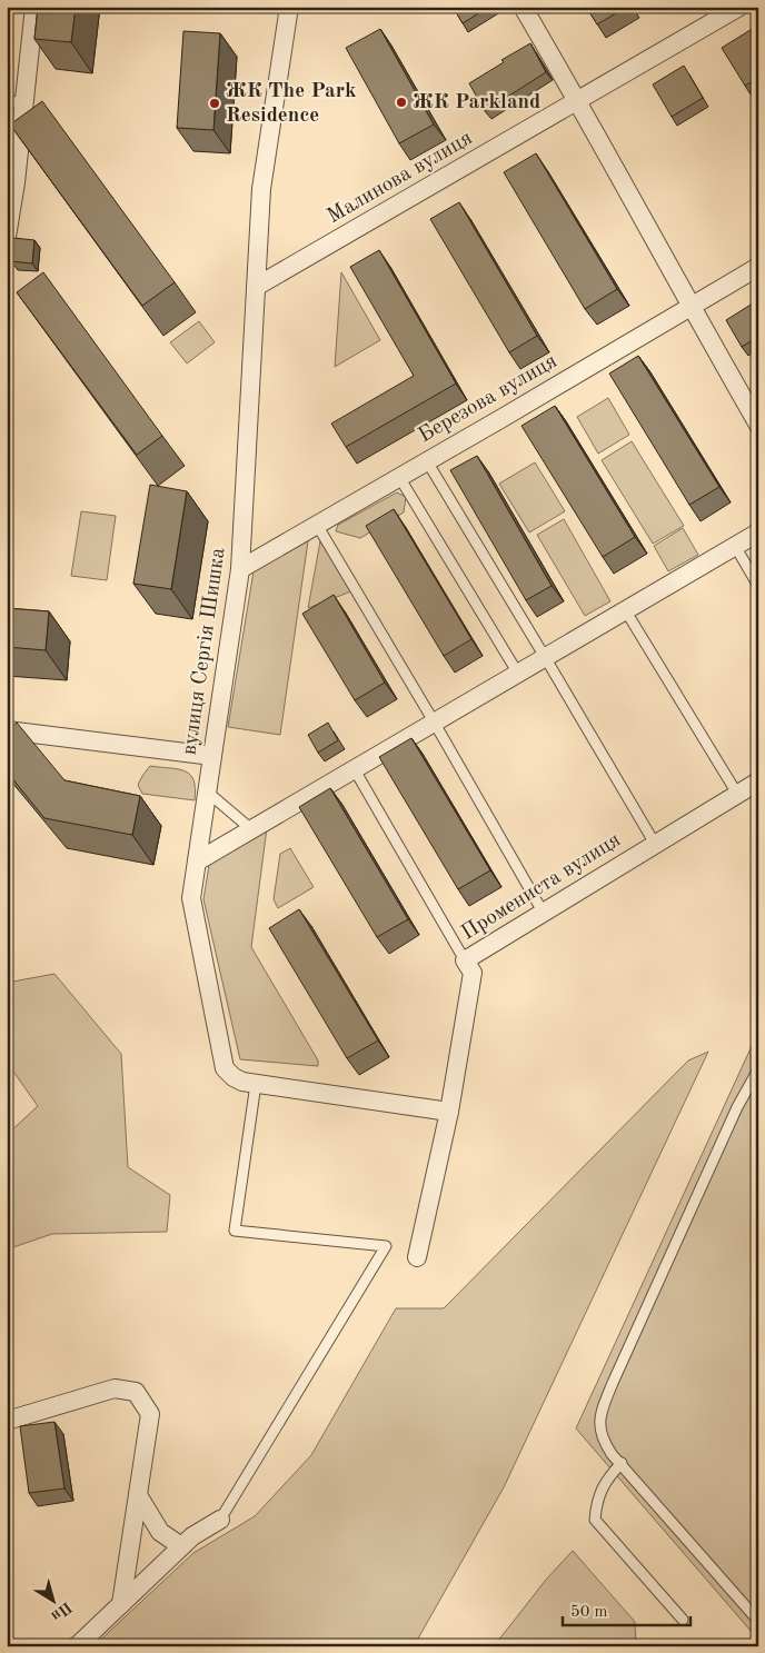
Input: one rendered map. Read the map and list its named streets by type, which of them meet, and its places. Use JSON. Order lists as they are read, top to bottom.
{
  "streets": {
    "street": [
      "Малинова вулиця",
      "Березова вулиця",
      "вулиця Сергія Шишка",
      "Промениста вулиця"
    ]
  },
  "crossings": [
    ["Малинова вулиця", "вулиця Сергія Шишка"],
    ["Березова вулиця", "вулиця Сергія Шишка"],
    ["вулиця Сергія Шишка", "Промениста вулиця"]
  ],
  "places": ["ЖК Parkland", "ЖК The Park Residence"],
  "scale_bar": "50 m",
  "north": "bottom right"
}
